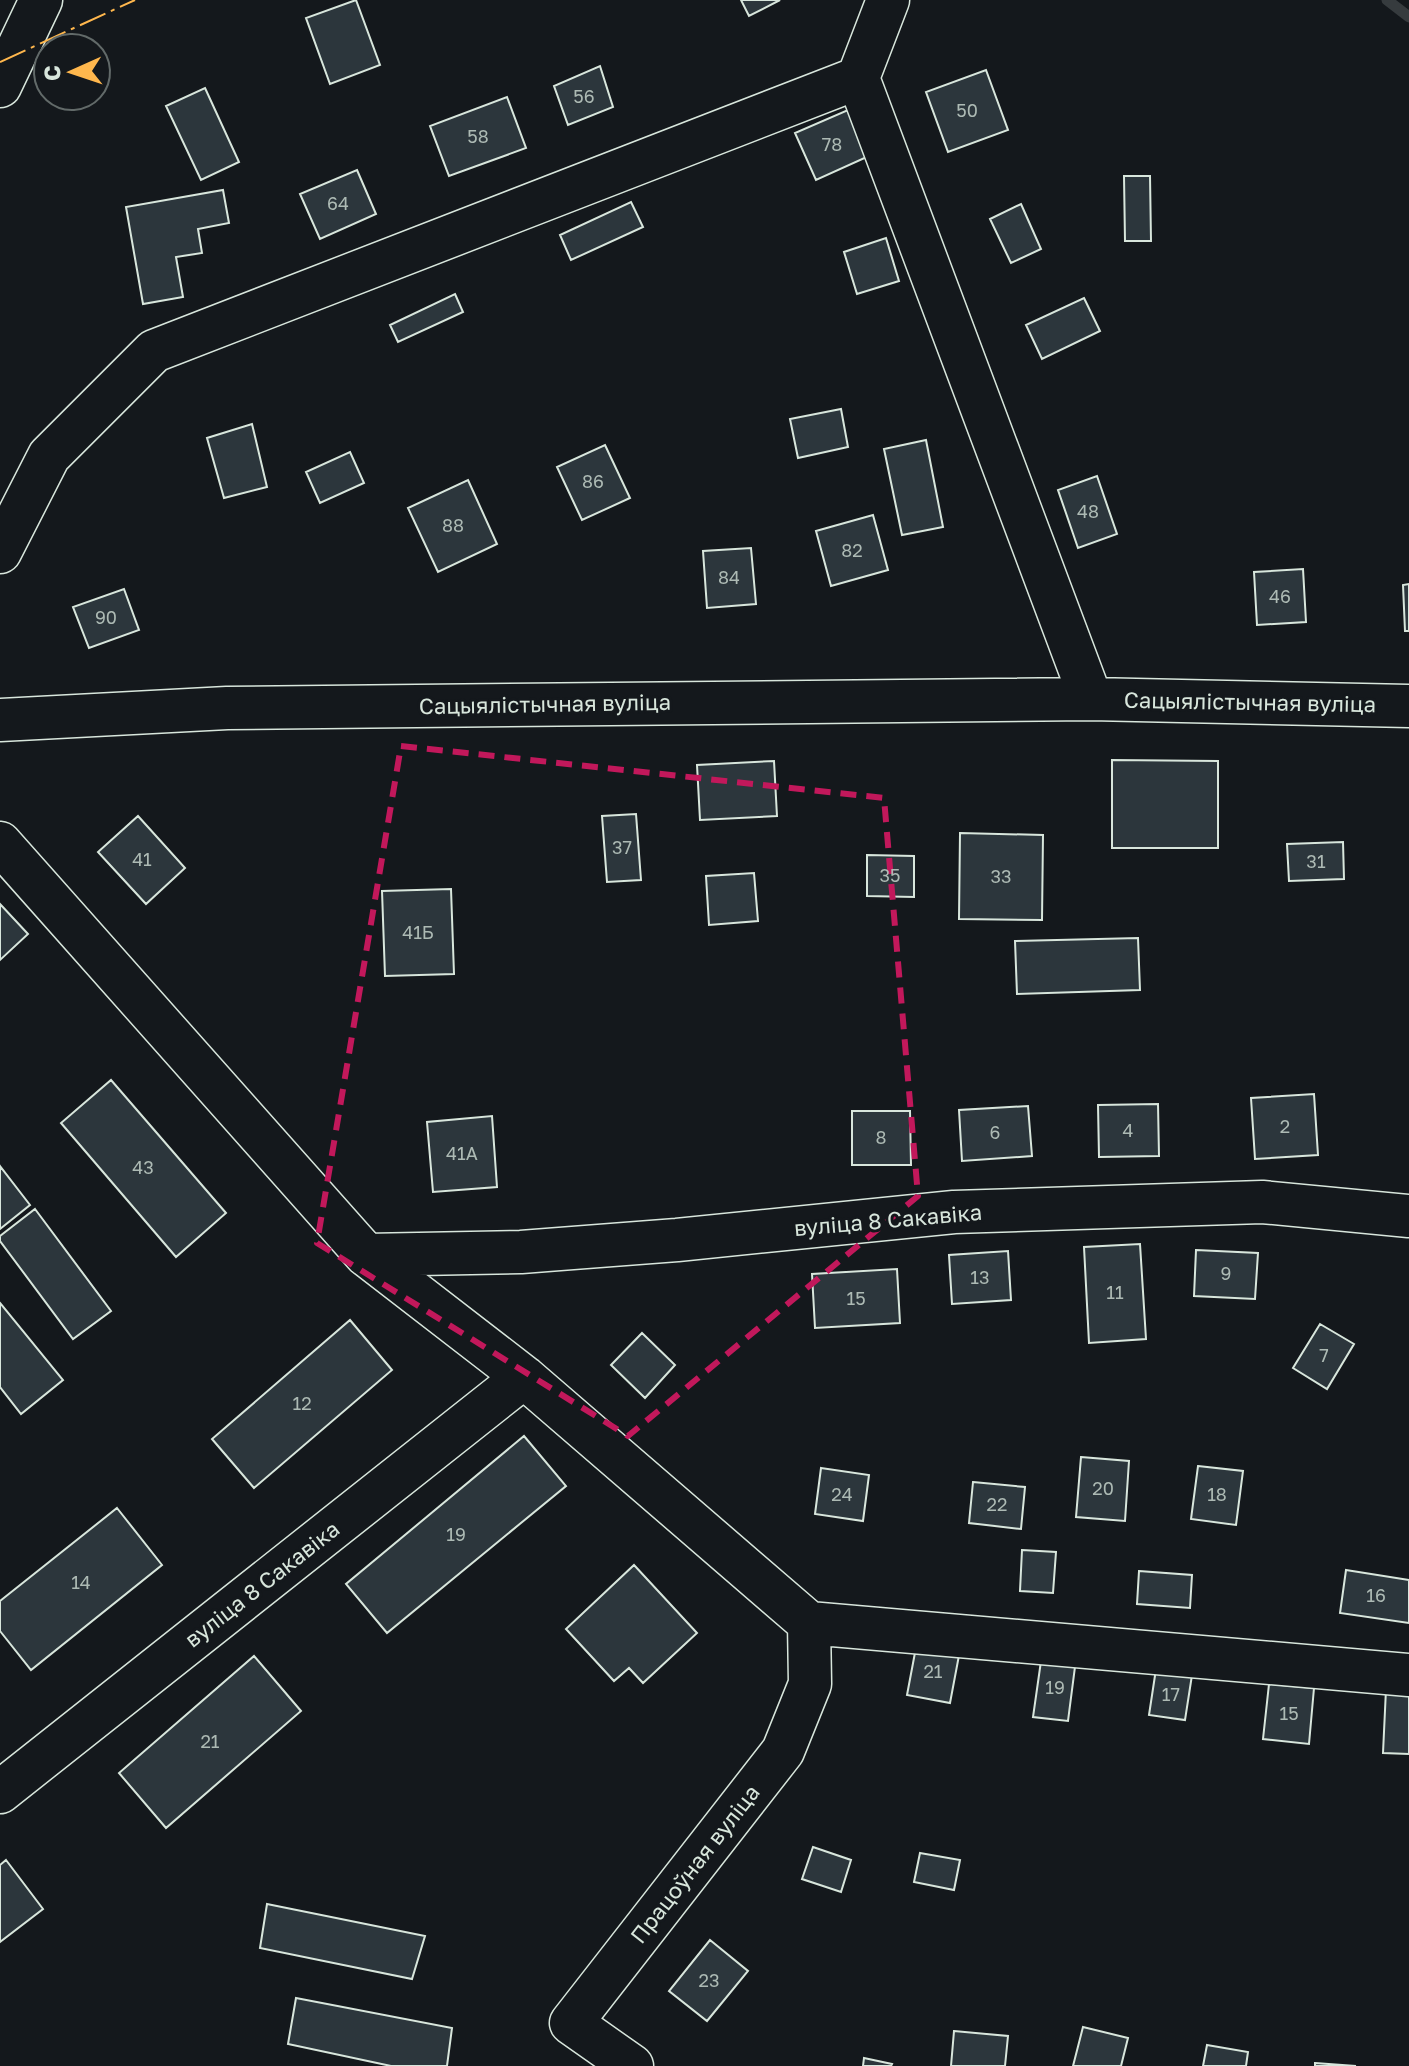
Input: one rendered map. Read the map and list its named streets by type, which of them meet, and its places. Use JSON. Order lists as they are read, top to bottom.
{
  "streets": {
    "street": ["Сацыялістычная вуліца", "вуліца 8 Сакавіка", "Працоўная вуліца"]
  },
  "house_numbers": [
    "56",
    "50",
    "58",
    "78",
    "64",
    "86",
    "48",
    "88",
    "82",
    "84",
    "46",
    "90",
    "37",
    "41",
    "31",
    "35",
    "33",
    "41Б",
    "2",
    "4",
    "6",
    "8",
    "41А",
    "43",
    "9",
    "13",
    "11",
    "15",
    "7",
    "12",
    "20",
    "24",
    "18",
    "22",
    "19",
    "14",
    "16",
    "21",
    "19",
    "17",
    "15",
    "21",
    "23"
  ],
  "north": "left"
}
